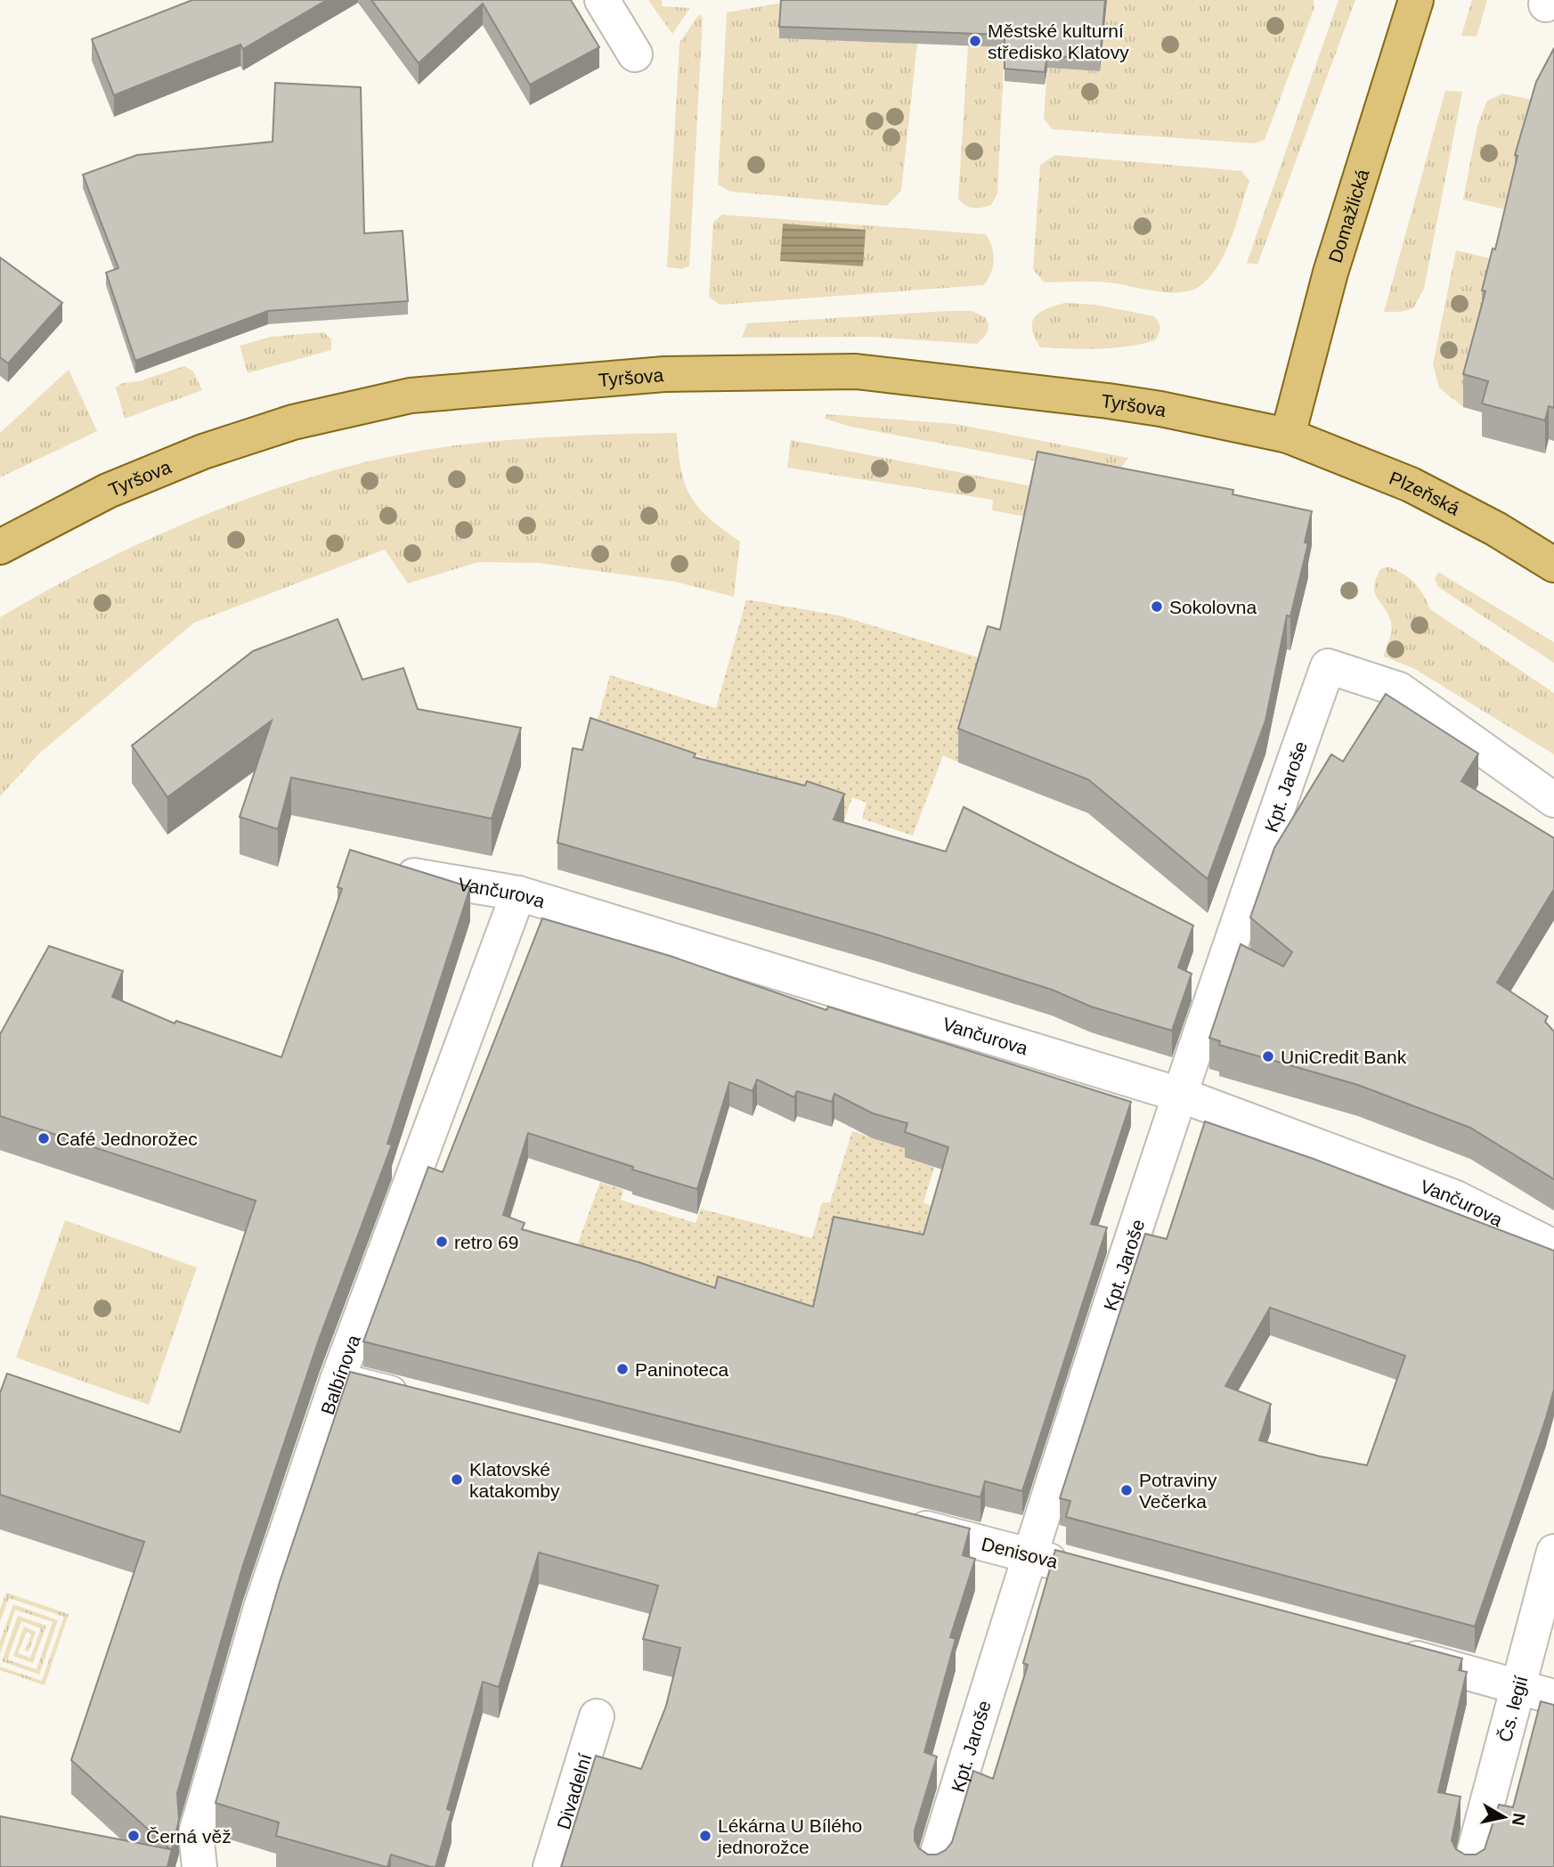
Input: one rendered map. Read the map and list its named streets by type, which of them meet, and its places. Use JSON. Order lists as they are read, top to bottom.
{
  "streets": {
    "main road": ["Domažlická", "Tyršova", "Plzeňská"],
    "street": [
      "Kpt. Jaroše",
      "Vančurova",
      "Balbínova",
      "Denisova",
      "Čs. legií",
      "Divadelní"
    ]
  },
  "crossings": [
    ["Domažlická", "Tyršova"],
    ["Domažlická", "Plzeňská"],
    ["Tyršova", "Plzeňská"],
    ["Kpt. Jaroše", "Vančurova"],
    ["Kpt. Jaroše", "Denisova"],
    ["Vančurova", "Balbínova"]
  ],
  "places": [
    "Městské kulturní středisko Klatovy",
    "Sokolovna",
    "UniCredit Bank",
    "Café Jednorožec",
    "retro 69",
    "Paninoteca",
    "Klatovské katakomby",
    "Potraviny Večerka",
    "Černá věž",
    "Lékárna U Bílého jednorožce"
  ],
  "north": "right"
}
